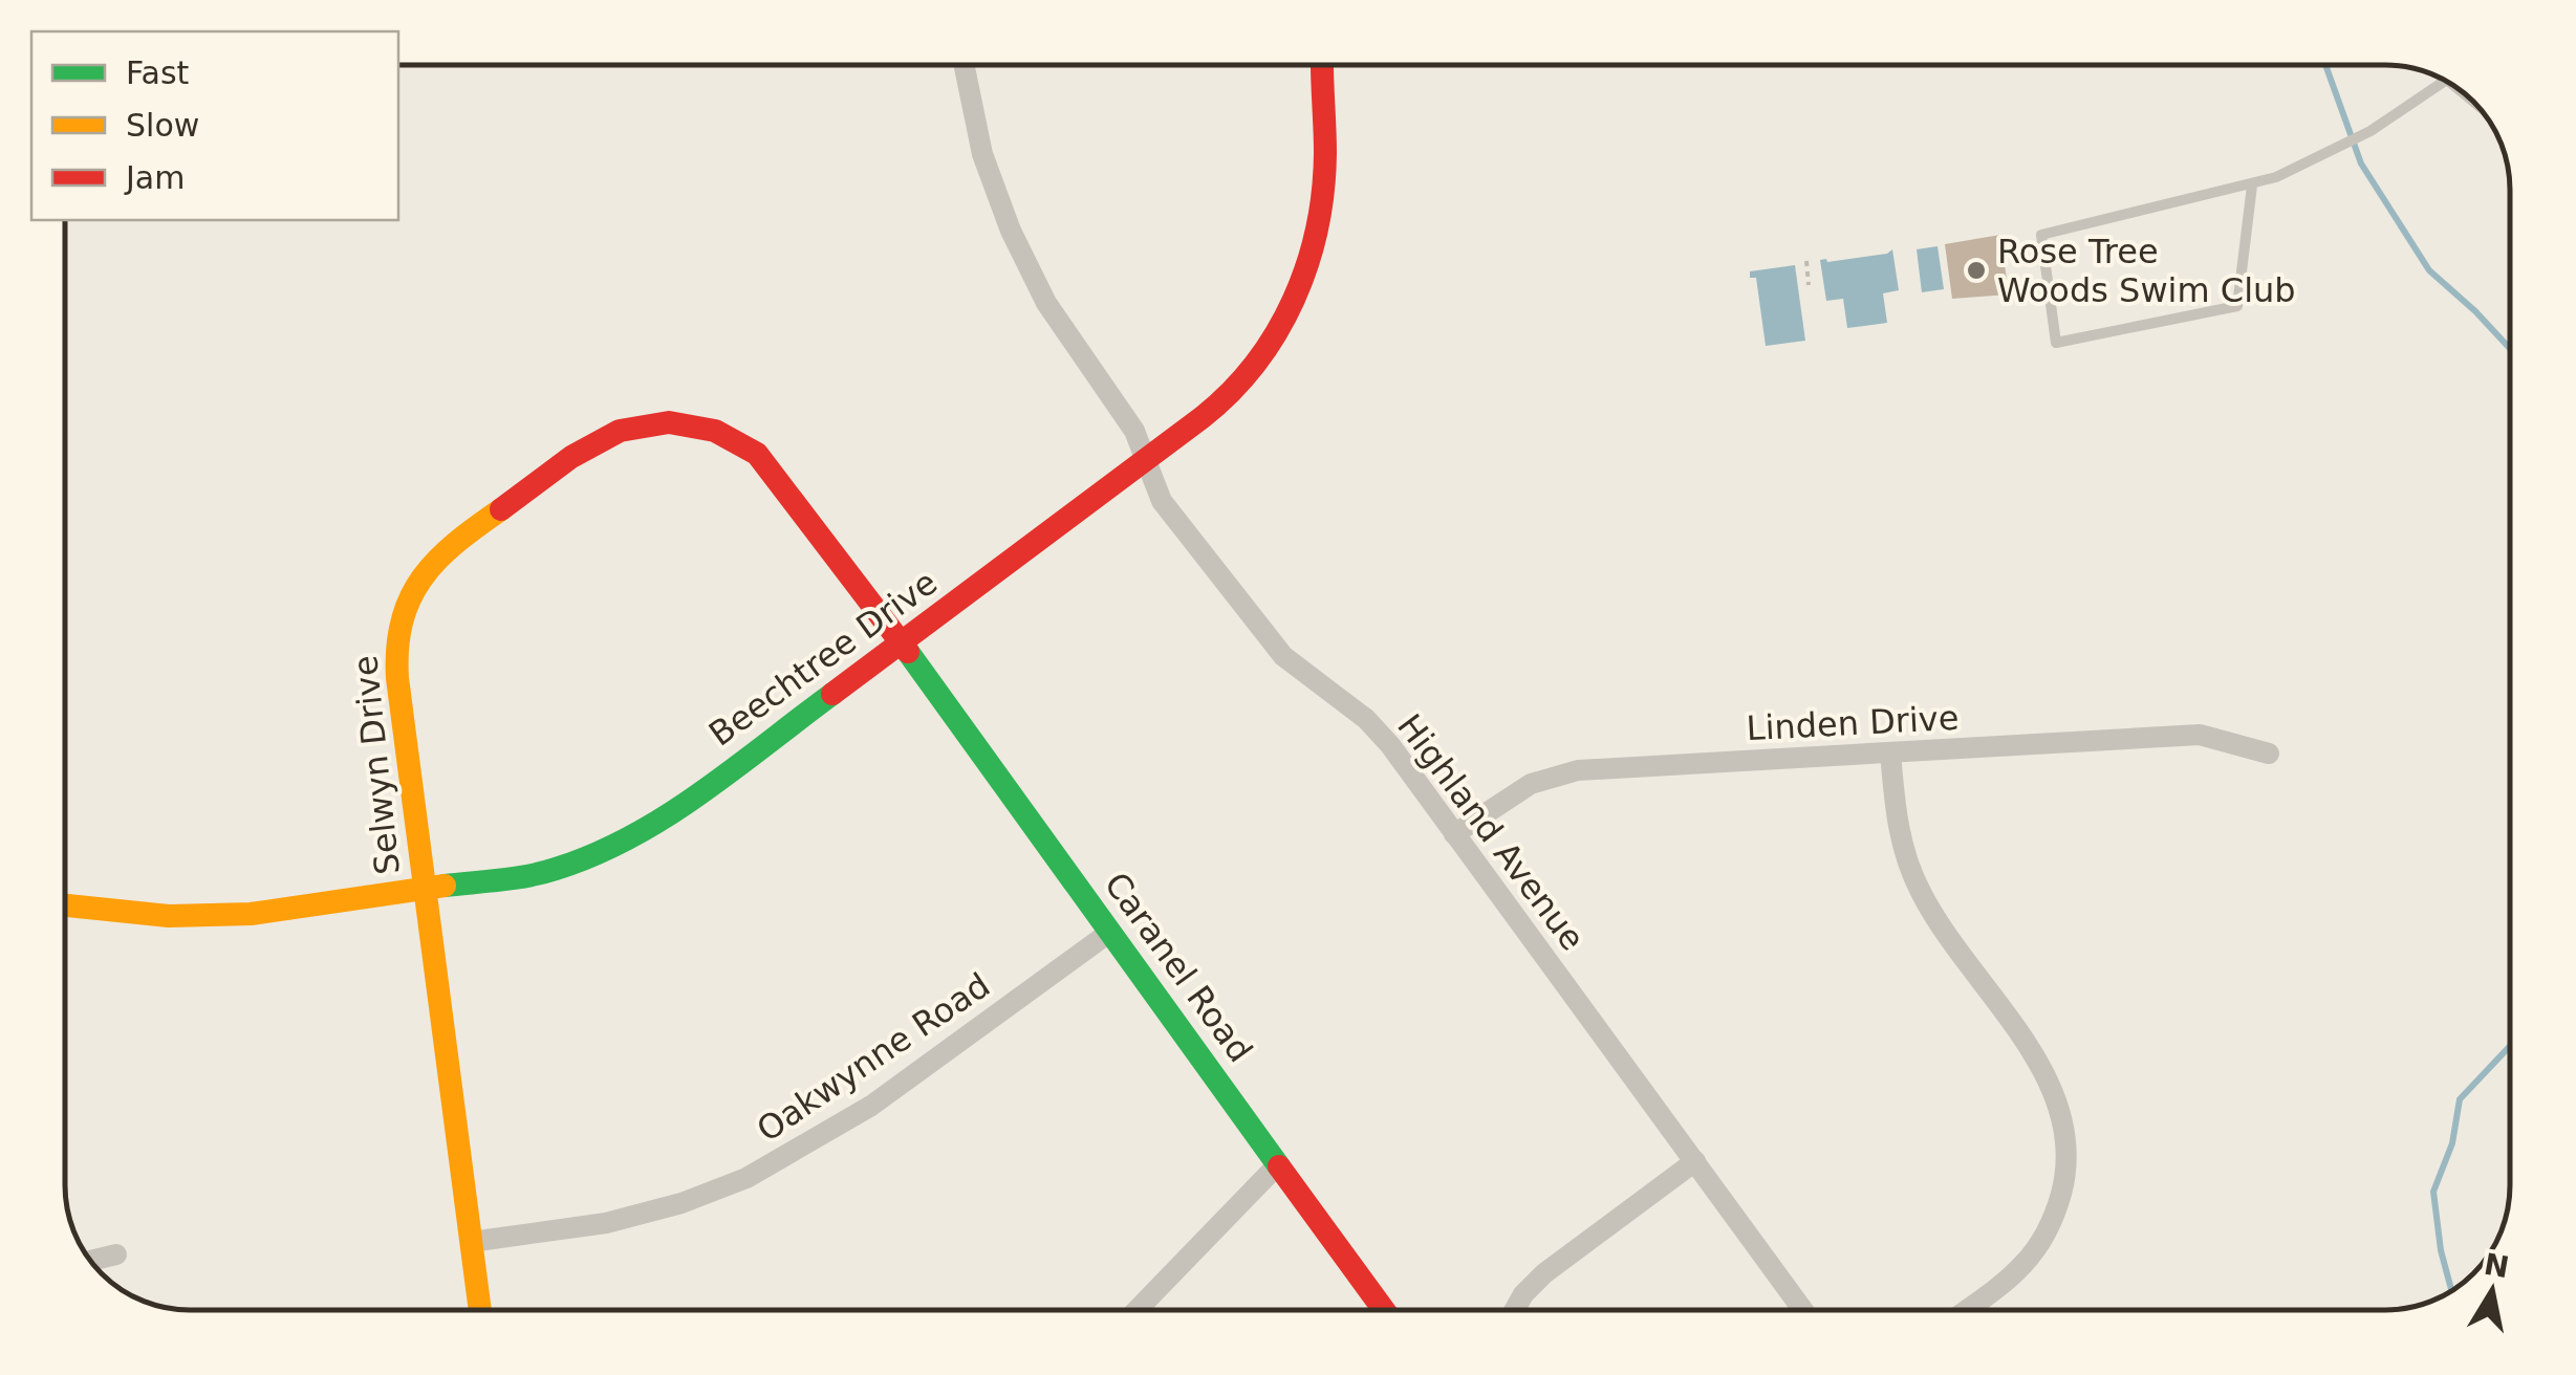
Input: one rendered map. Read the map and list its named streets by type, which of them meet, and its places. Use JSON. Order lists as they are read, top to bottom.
{
  "streets": {
    "street": [
      "Beechtree Drive",
      "Linden Drive",
      "Selwyn Drive",
      "Highland Avenue",
      "Caranel Road",
      "Oakwynne Road"
    ]
  },
  "crossings": [
    ["Beechtree Drive", "Selwyn Drive"],
    ["Beechtree Drive", "Highland Avenue"],
    ["Beechtree Drive", "Caranel Road"],
    ["Linden Drive", "Highland Avenue"],
    ["Selwyn Drive", "Caranel Road"],
    ["Selwyn Drive", "Oakwynne Road"],
    ["Caranel Road", "Oakwynne Road"]
  ],
  "places": ["Rose Tree Woods Swim Club"],
  "legend": ["Fast", "Slow", "Jam"],
  "north": "top"
}
